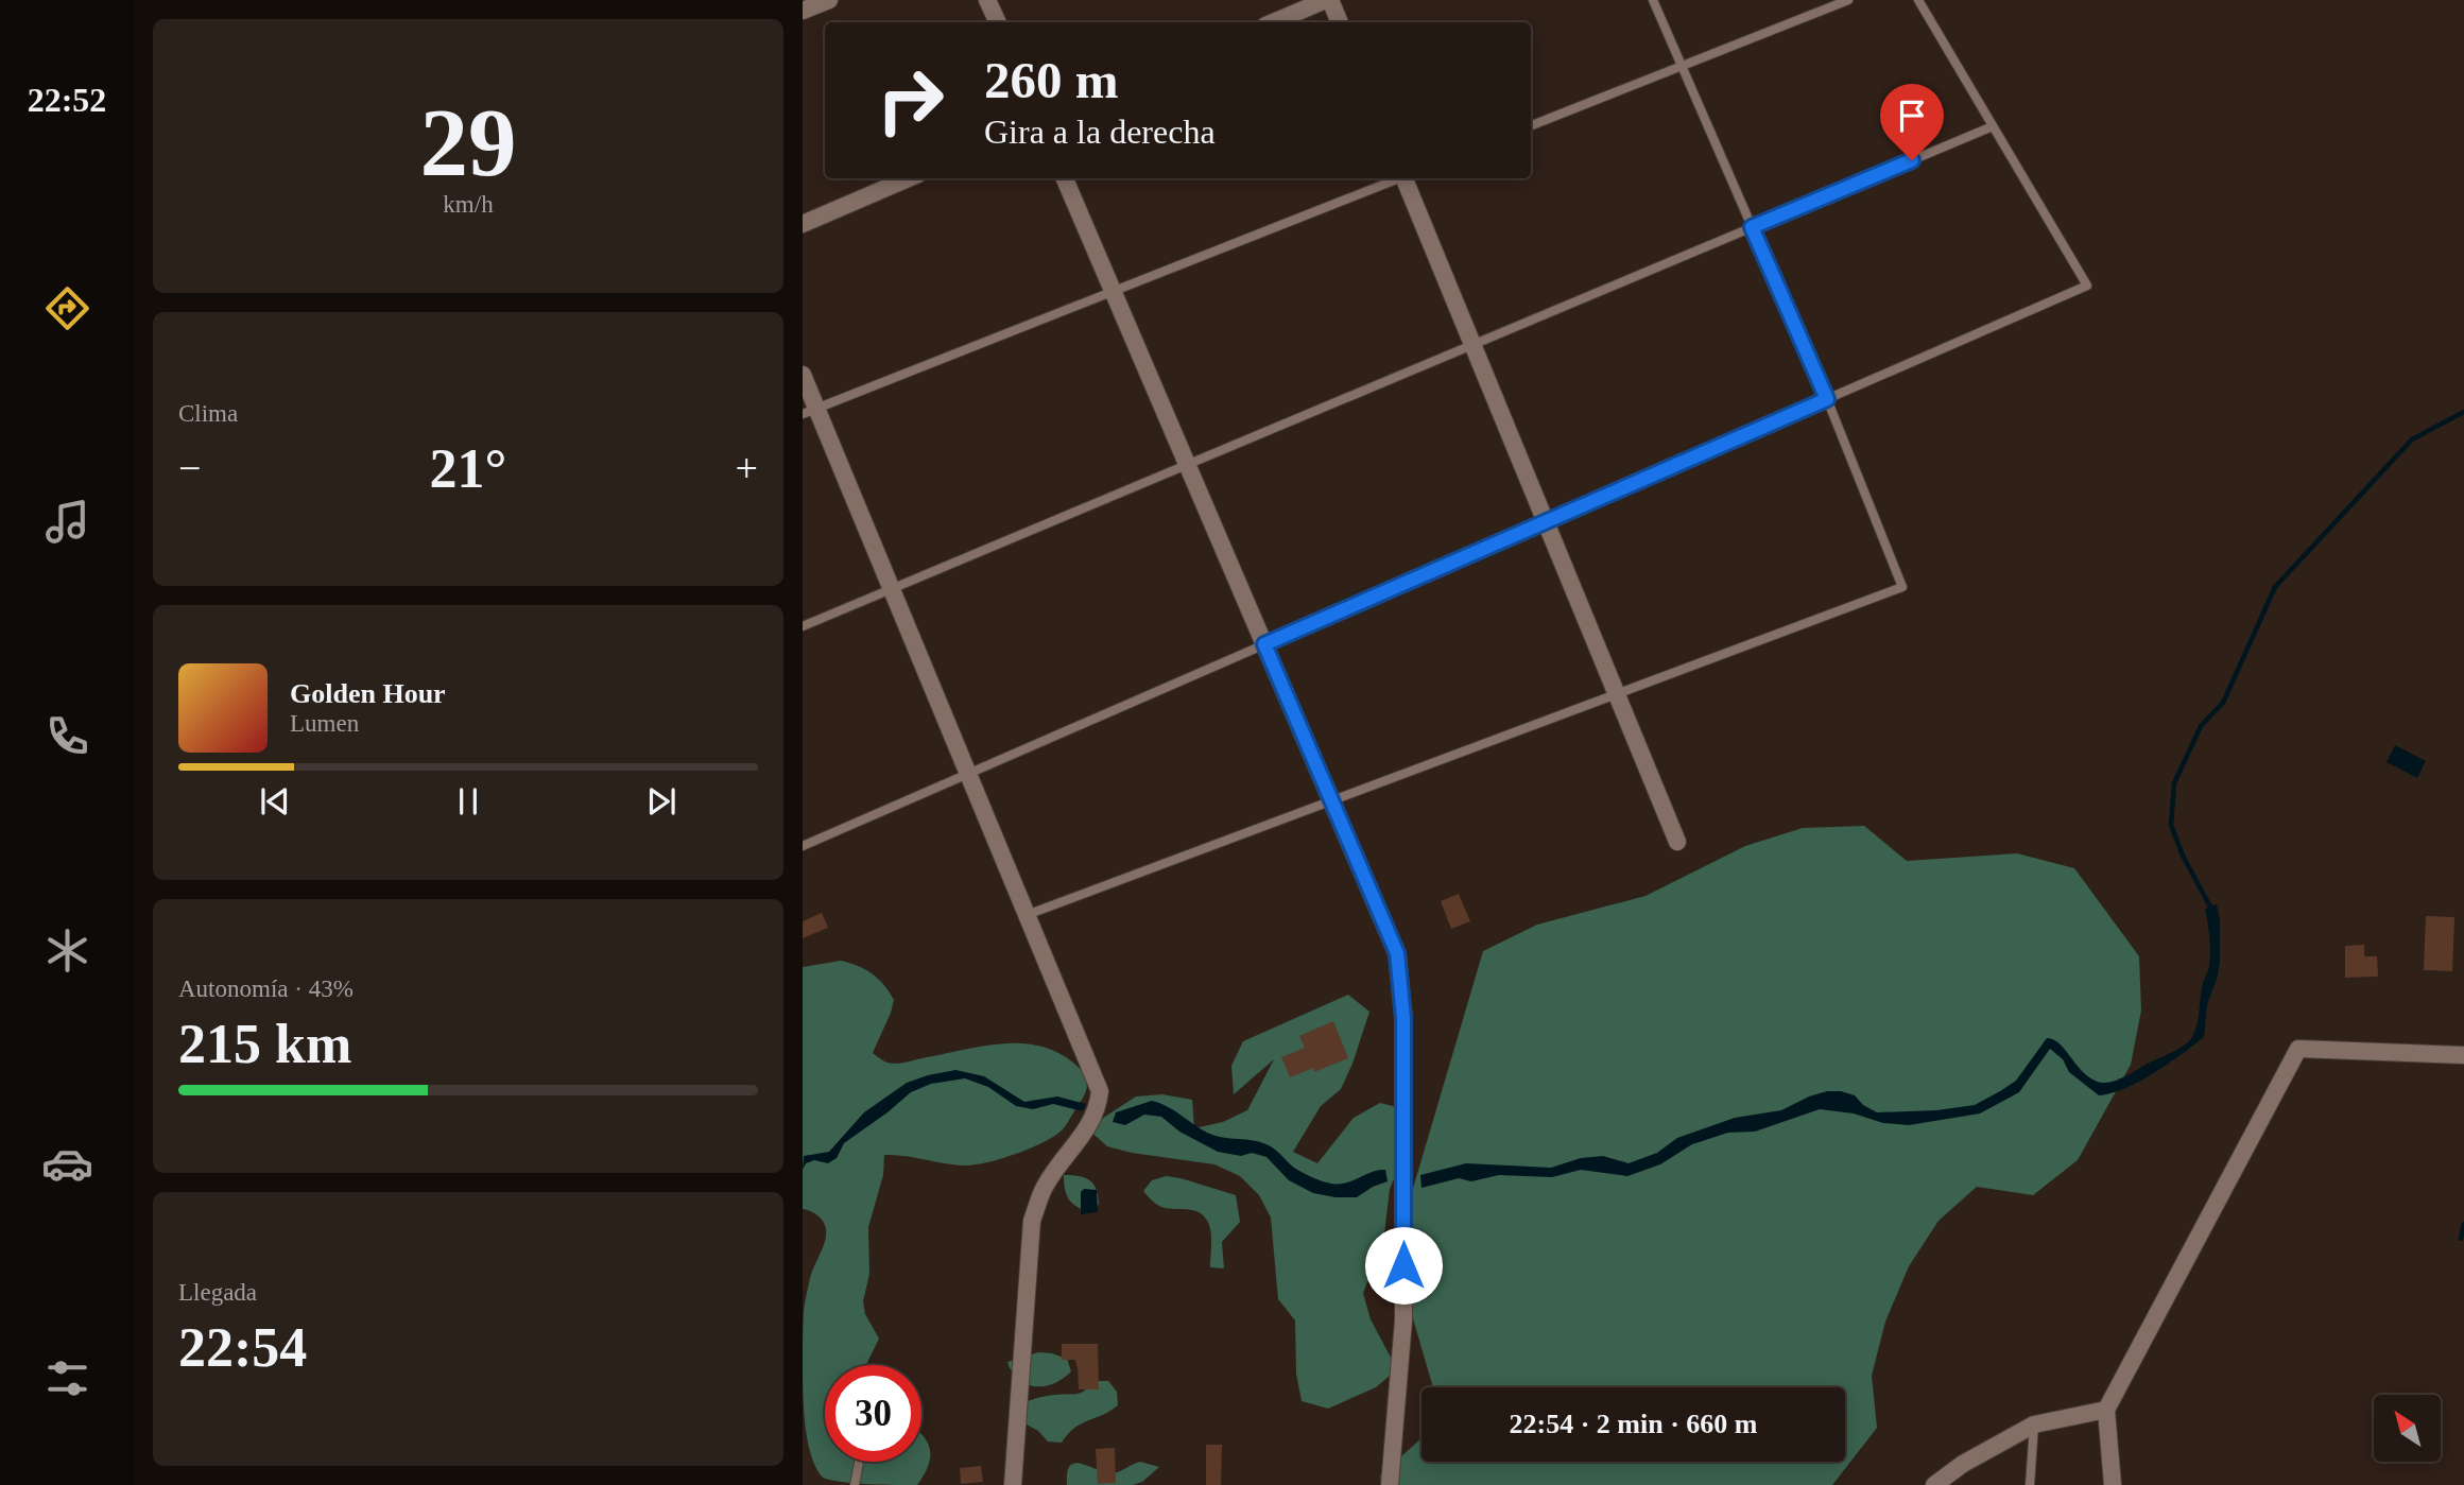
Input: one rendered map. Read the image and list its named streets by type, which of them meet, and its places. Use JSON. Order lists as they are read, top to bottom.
{
  "north": "top left",
  "page": {
    "tabs": "22:52",
    "tile": [
      ["29", "km/h"],
      "Clima",
      ["Autonomía · 43%", "215 km"],
      ["Llegada", "22:54"]
    ],
    "turn": ["260 m", "Gira a la derecha"],
    "heat": ["−", "21°", "+"],
    "song": ["Golden Hour", "Lumen"],
    "limit": "30",
    "trip": "22:54 · 2 min · 660 m"
  }
}
